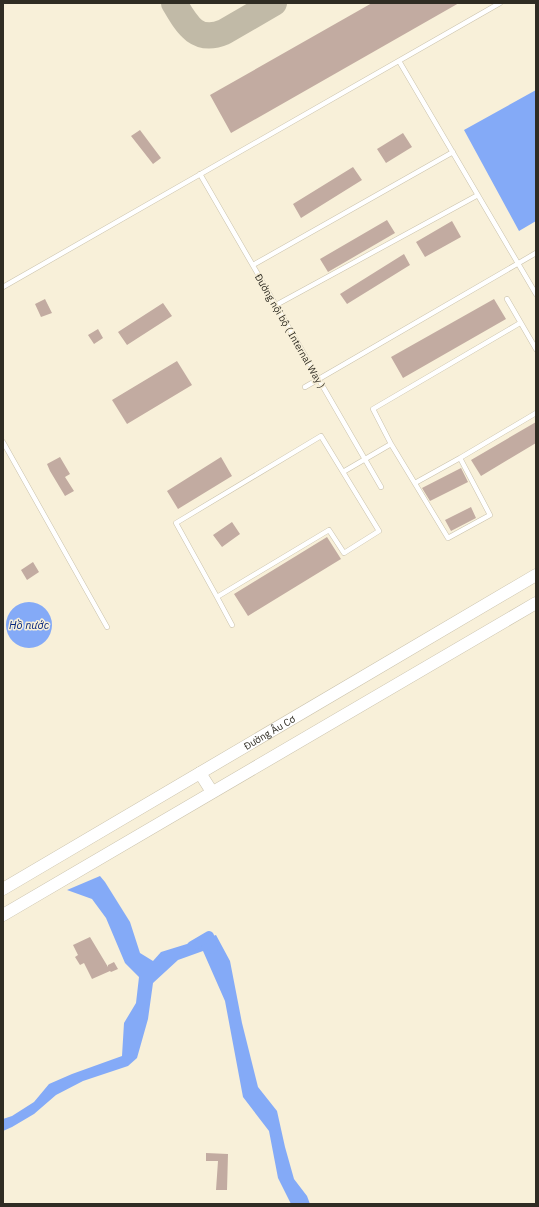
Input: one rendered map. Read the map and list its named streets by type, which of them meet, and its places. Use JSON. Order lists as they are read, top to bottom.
{
  "streets": {
    "street": ["Đường Âu Cơ"],
    "lane": ["Đường nội bộ ( Internal Way )"]
  },
  "water": ["Hồ nước"]
}
